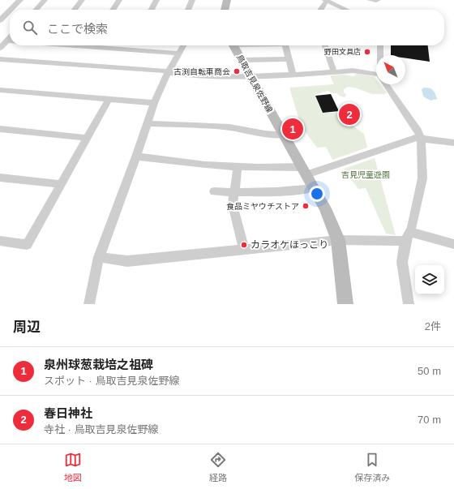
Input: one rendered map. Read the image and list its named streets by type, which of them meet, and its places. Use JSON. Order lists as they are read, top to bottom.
{
  "streets": {
    "main road": ["鳥取吉見泉佐野線"]
  },
  "parks": ["吉見児童遊園"],
  "places": [
    "野田文具店",
    "古渕自転車商会",
    "食品ミヤウチストア",
    "カラオケほっこり"
  ],
  "north": "top left",
  "page": {
    "search": "ここで検索",
    "pins": ["2", "1"],
    "heading": ["周辺", "2件"],
    "list": [
      {
        "mark": "1",
        "name": "泉州球葱栽培之祖碑",
        "note": "スポット · 鳥取吉見泉佐野線",
        "value": "50 m"
      },
      {
        "mark": "2",
        "name": "春日神社",
        "note": "寺社 · 鳥取吉見泉佐野線",
        "value": "70 m"
      }
    ],
    "nav": ["地図", "経路", "保存済み"]
  }
}
